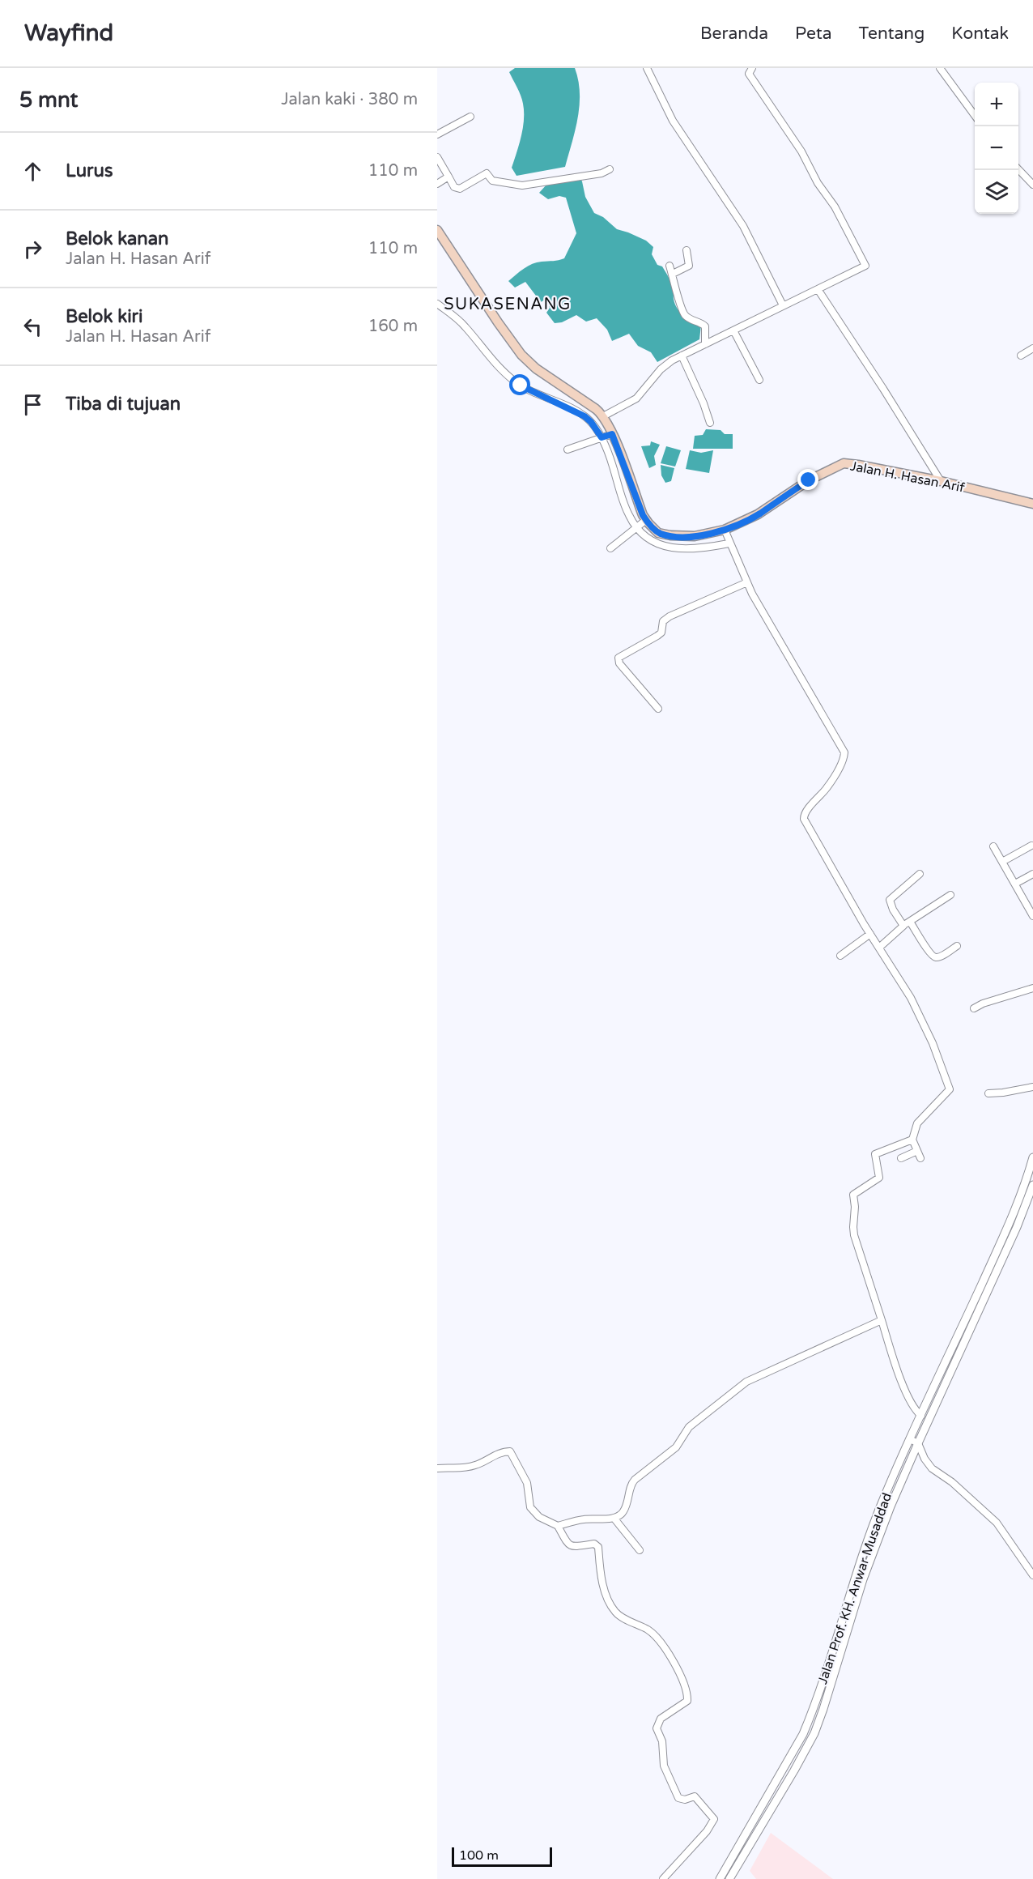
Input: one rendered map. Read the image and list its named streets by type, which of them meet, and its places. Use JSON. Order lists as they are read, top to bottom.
{
  "streets": {
    "main road": ["Jalan H. Hasan Arif"],
    "street": ["Jalan Prof. KH. Anwar Musaddad"]
  },
  "districts": ["SUKASENANG"],
  "scale_bar": "100 m",
  "page": {
    "header": "Wayfind",
    "nav": [
      "Beranda",
      "Peta",
      "Tentang",
      "Kontak"
    ],
    "heading": ["5 mnt", "Jalan kaki · 380 m"],
    "map_buttons": ["+", "−"],
    "list": [
      ["Lurus", "110 m"],
      ["Belok kanan", "Jalan H. Hasan Arif", "110 m"],
      ["Belok kiri", "Jalan H. Hasan Arif", "160 m"],
      "Tiba di tujuan"
    ],
    "scale": "100 m"
  }
}
